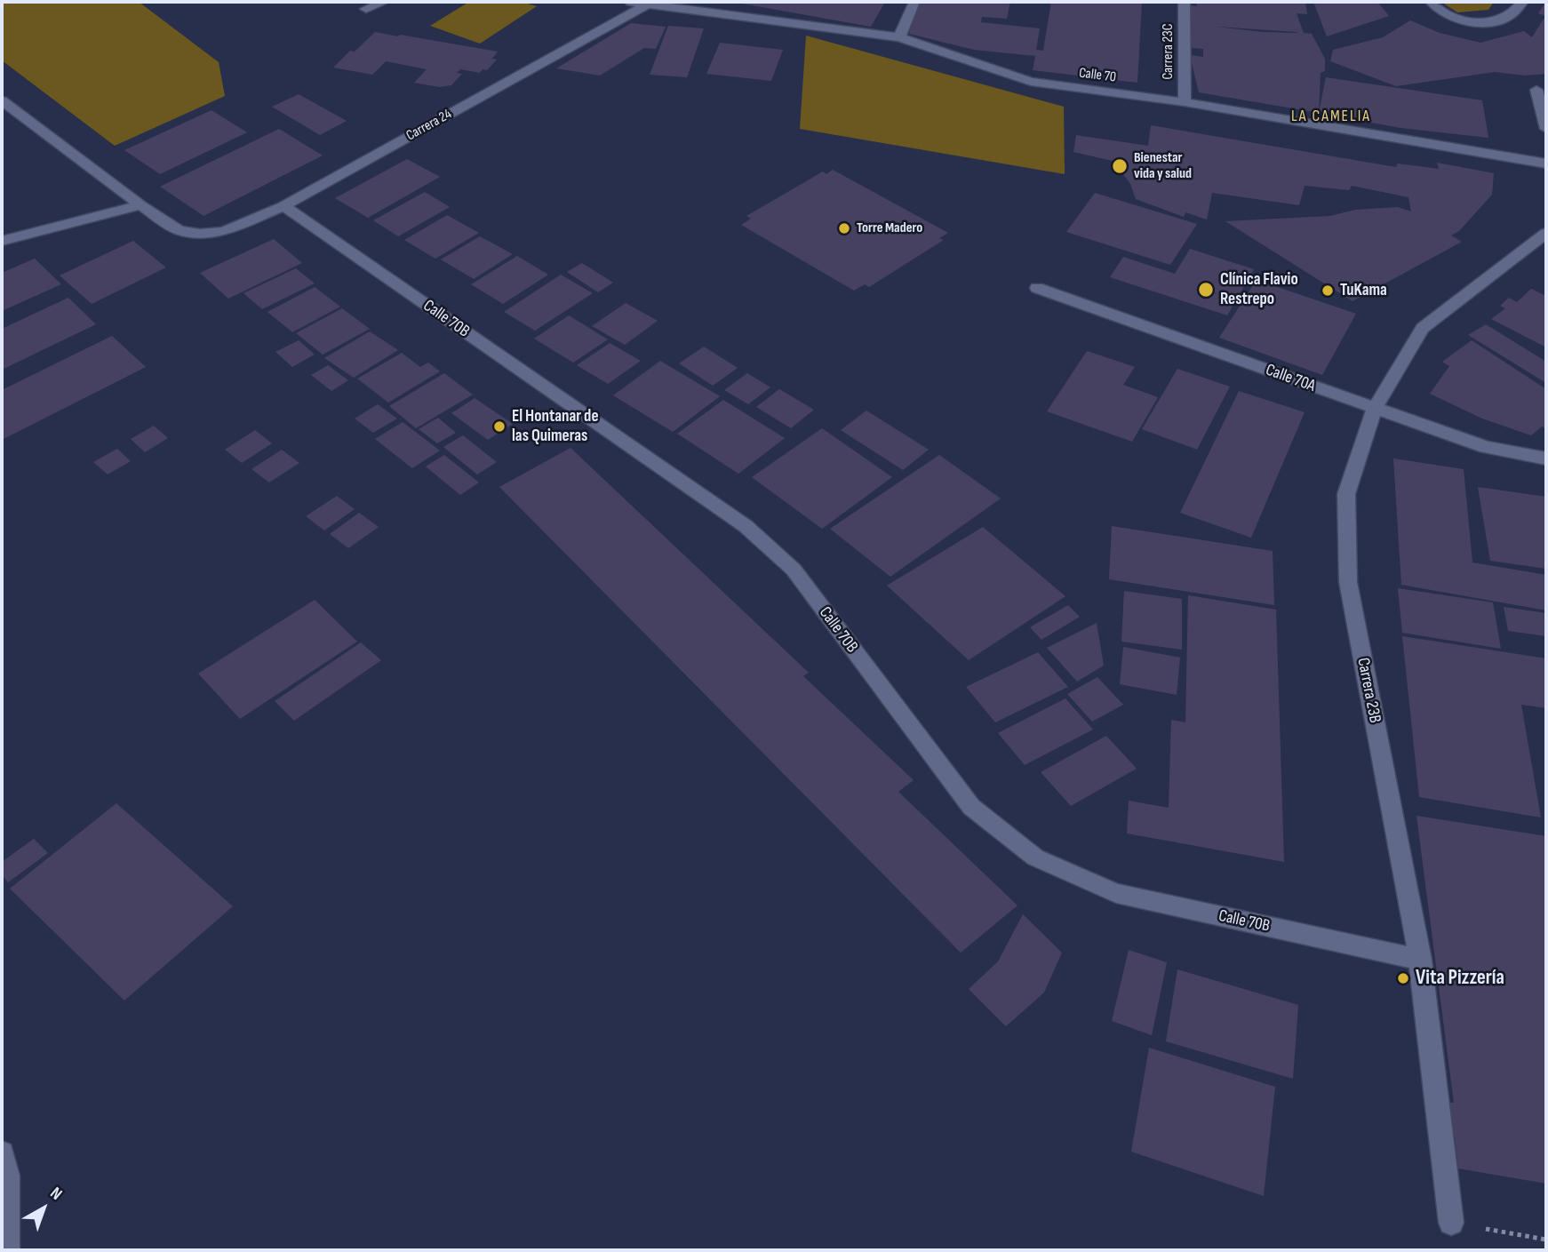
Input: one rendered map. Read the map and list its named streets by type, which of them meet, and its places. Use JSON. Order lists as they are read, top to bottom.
{
  "streets": {
    "street": [
      "Carrera 23C",
      "Calle 70",
      "Carrera 24",
      "Calle 70B",
      "Calle 70A",
      "Carrera 23B"
    ]
  },
  "crossings": [
    ["Carrera 23C", "Calle 70"],
    ["Calle 70", "Carrera 24"],
    ["Carrera 24", "Calle 70B"],
    ["Calle 70B", "Carrera 23B"],
    ["Calle 70A", "Carrera 23B"]
  ],
  "districts": ["LA CAMELIA"],
  "places": [
    "Bienestar vida y salud",
    "Torre Madero",
    "Clínica Flavio Restrepo",
    "TuKama",
    "El Hontanar de las Quimeras",
    "Vita Pizzería"
  ],
  "north": "top right"
}
